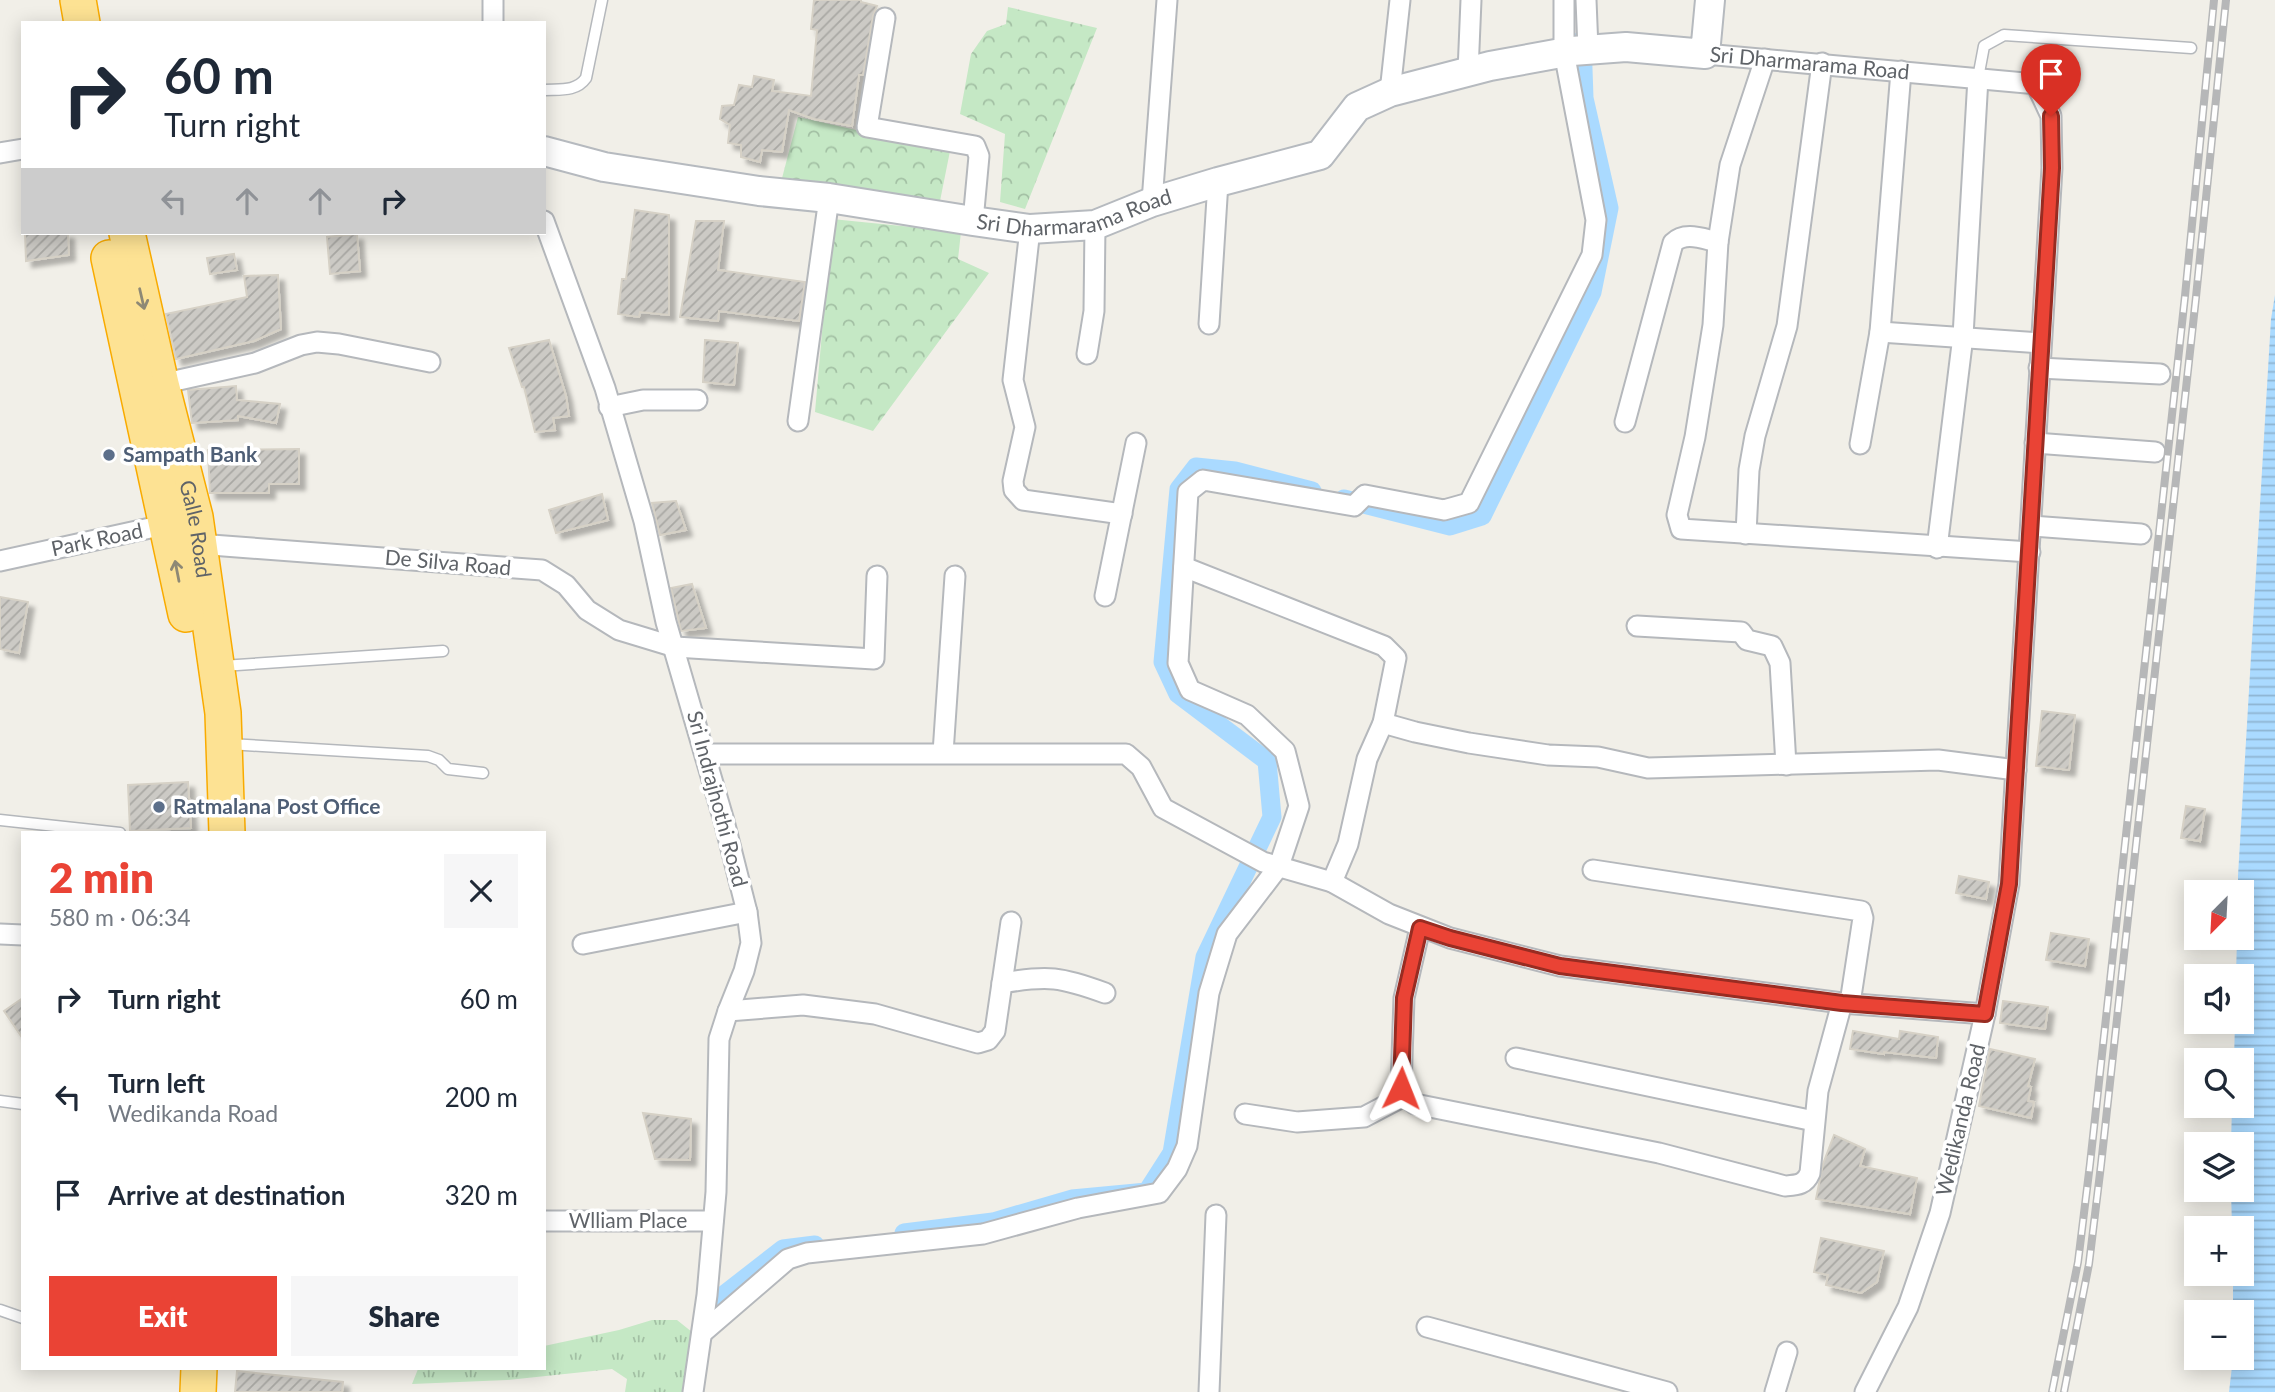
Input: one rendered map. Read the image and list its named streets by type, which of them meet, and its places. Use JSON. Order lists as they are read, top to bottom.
{
  "streets": {
    "highway": ["Galle Road"],
    "street": [
      "Sri Dharmarama Road",
      "Park Road",
      "De Silva Road",
      "Sri Indrajhothi Road",
      "Wedikanda Road",
      "Wlliam Place"
    ]
  },
  "crossings": [
    ["Sri Dharmarama Road", "Wedikanda Road"],
    ["Galle Road", "Park Road"],
    ["Galle Road", "De Silva Road"],
    ["Park Road", "De Silva Road"],
    ["De Silva Road", "Sri Indrajhothi Road"],
    ["Sri Indrajhothi Road", "Wlliam Place"]
  ],
  "places": ["Sampath Bank", "Ratmalana Post Office"],
  "north": "bottom left",
  "page": {
    "turn": ["60 m", "Turn right"],
    "heading": ["2 min", "580 m · 06:34"],
    "map_buttons": ["+", "−"],
    "list": [
      {
        "name": "Turn right",
        "value": "60 m"
      },
      {
        "name": "Turn left",
        "note": "Wedikanda Road",
        "value": "200 m"
      },
      {
        "name": "Arrive at destination",
        "value": "320 m"
      }
    ],
    "buttons": ["Exit", "Share"]
  }
}
